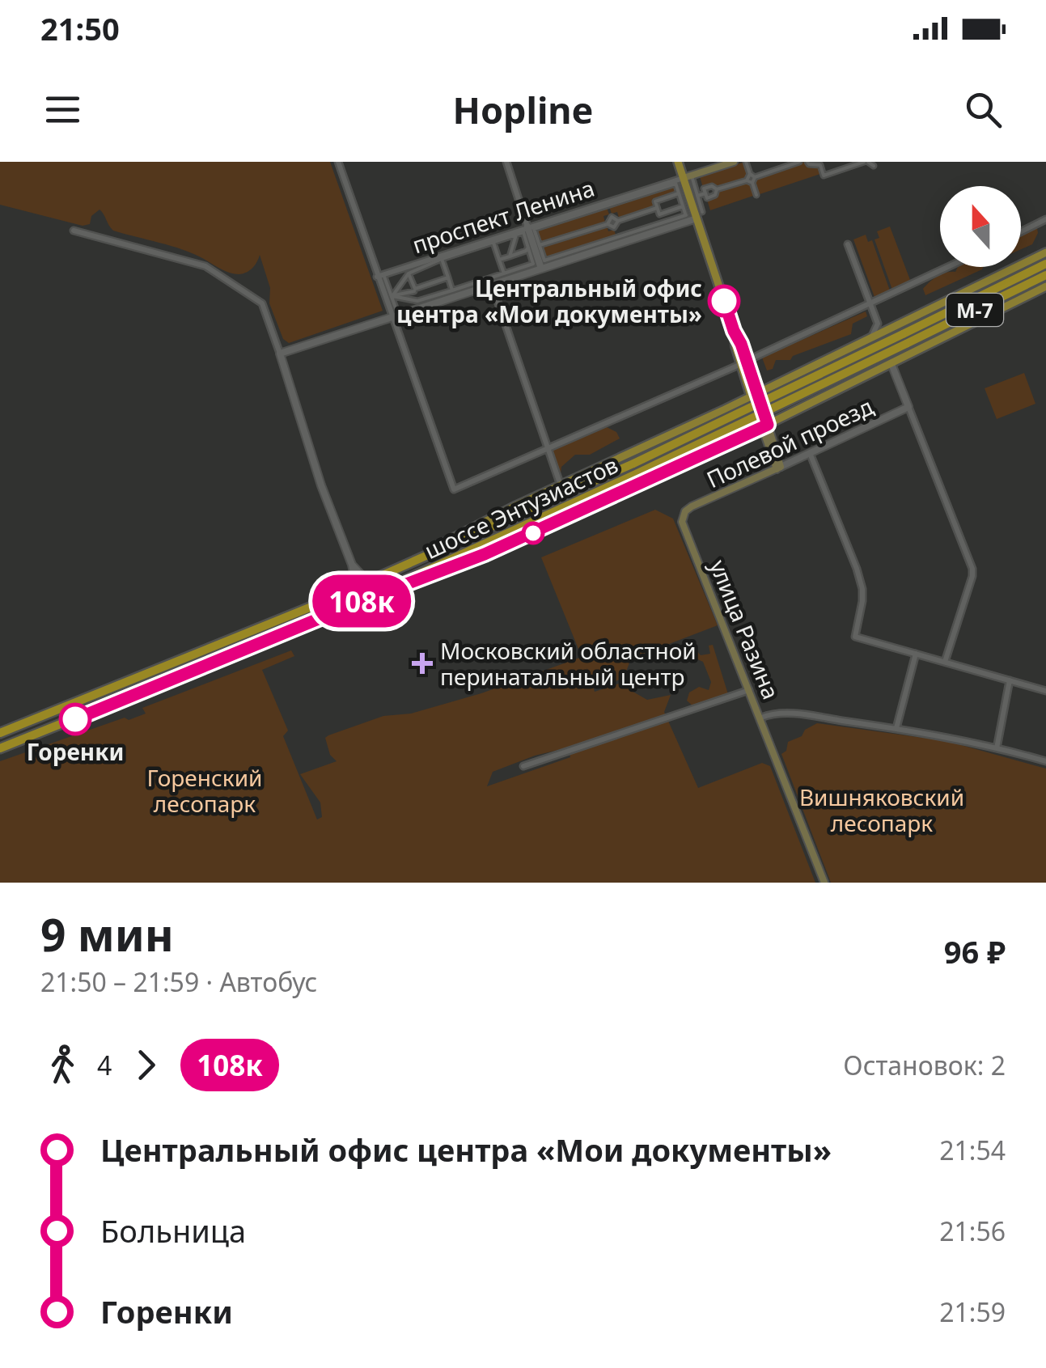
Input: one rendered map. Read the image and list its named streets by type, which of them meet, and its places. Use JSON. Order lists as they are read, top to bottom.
{
  "streets": {
    "highway": ["М-7", "шоссе Энтузиастов"],
    "main road": ["проспект Ленина", "Полевой проезд", "улица Разина"]
  },
  "crossings": [
    ["Полевой проезд", "улица Разина"]
  ],
  "parks": ["Горенский лесопарк", "Вишняковский лесопарк"],
  "places": {
    "other": ["Центральный офис центра «Мои документы»", "Горенки"],
    "health": ["Московский областной перинатальный центр"]
  },
  "lines": ["bus line 108к"],
  "north": "top",
  "page": {
    "status": "21:50",
    "header": "Hopline",
    "on_map": "108к",
    "heading": ["9 мин", "21:50 – 21:59 · Автобус", "96 ₽"],
    "legs": ["4", "108к", "Остановок: 2"],
    "list": [
      {
        "name": "Центральный офис центра «Мои документы»",
        "value": "21:54"
      },
      {
        "name": "Больница",
        "value": "21:56"
      },
      {
        "name": "Горенки",
        "value": "21:59"
      }
    ]
  }
}
